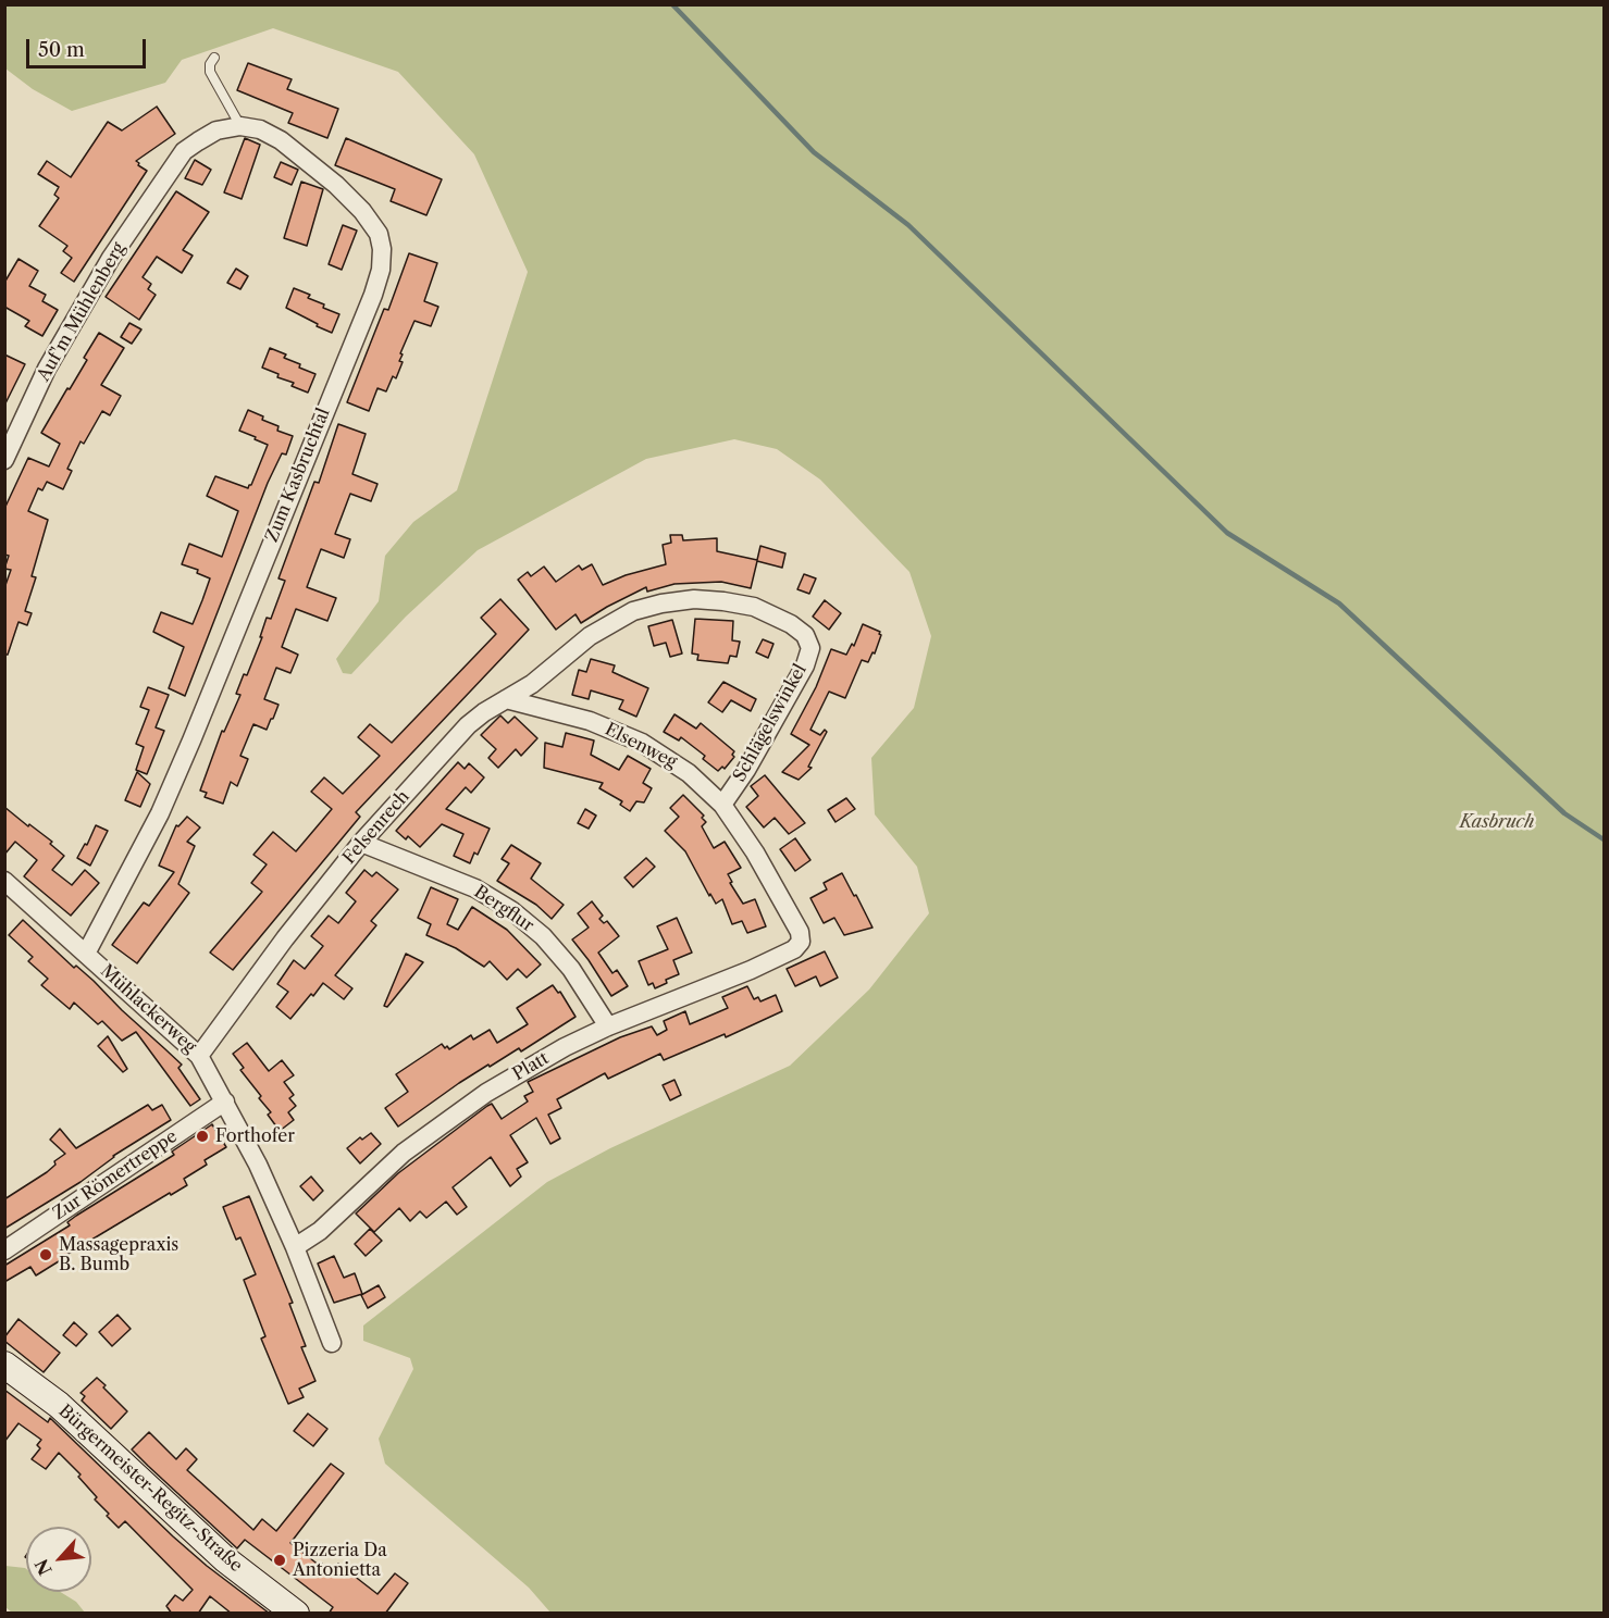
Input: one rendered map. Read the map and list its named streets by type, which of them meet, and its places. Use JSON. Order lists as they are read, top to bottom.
{
  "streets": {
    "street": [
      "Auf'm Mühlenberg",
      "Zum Kasbruchtal",
      "Schlägelswinkel",
      "Elsenweg",
      "Felsenrech",
      "Bergflur",
      "Mühlackerweg",
      "Platt",
      "Zur Römertreppe",
      "Bürgermeister-Regitz-Straße"
    ]
  },
  "crossings": [
    ["Auf'm Mühlenberg", "Zum Kasbruchtal"],
    ["Zum Kasbruchtal", "Mühlackerweg"],
    ["Schlägelswinkel", "Elsenweg"],
    ["Schlägelswinkel", "Felsenrech"],
    ["Elsenweg", "Felsenrech"],
    ["Elsenweg", "Platt"],
    ["Felsenrech", "Bergflur"],
    ["Felsenrech", "Mühlackerweg"],
    ["Bergflur", "Platt"],
    ["Mühlackerweg", "Platt"],
    ["Mühlackerweg", "Zur Römertreppe"]
  ],
  "parks": ["Kasbruch"],
  "places": ["Forthofer", "Massagepraxis B. Bumb", "Pizzeria Da Antonietta"],
  "scale_bar": "50 m",
  "north": "bottom left"
}
